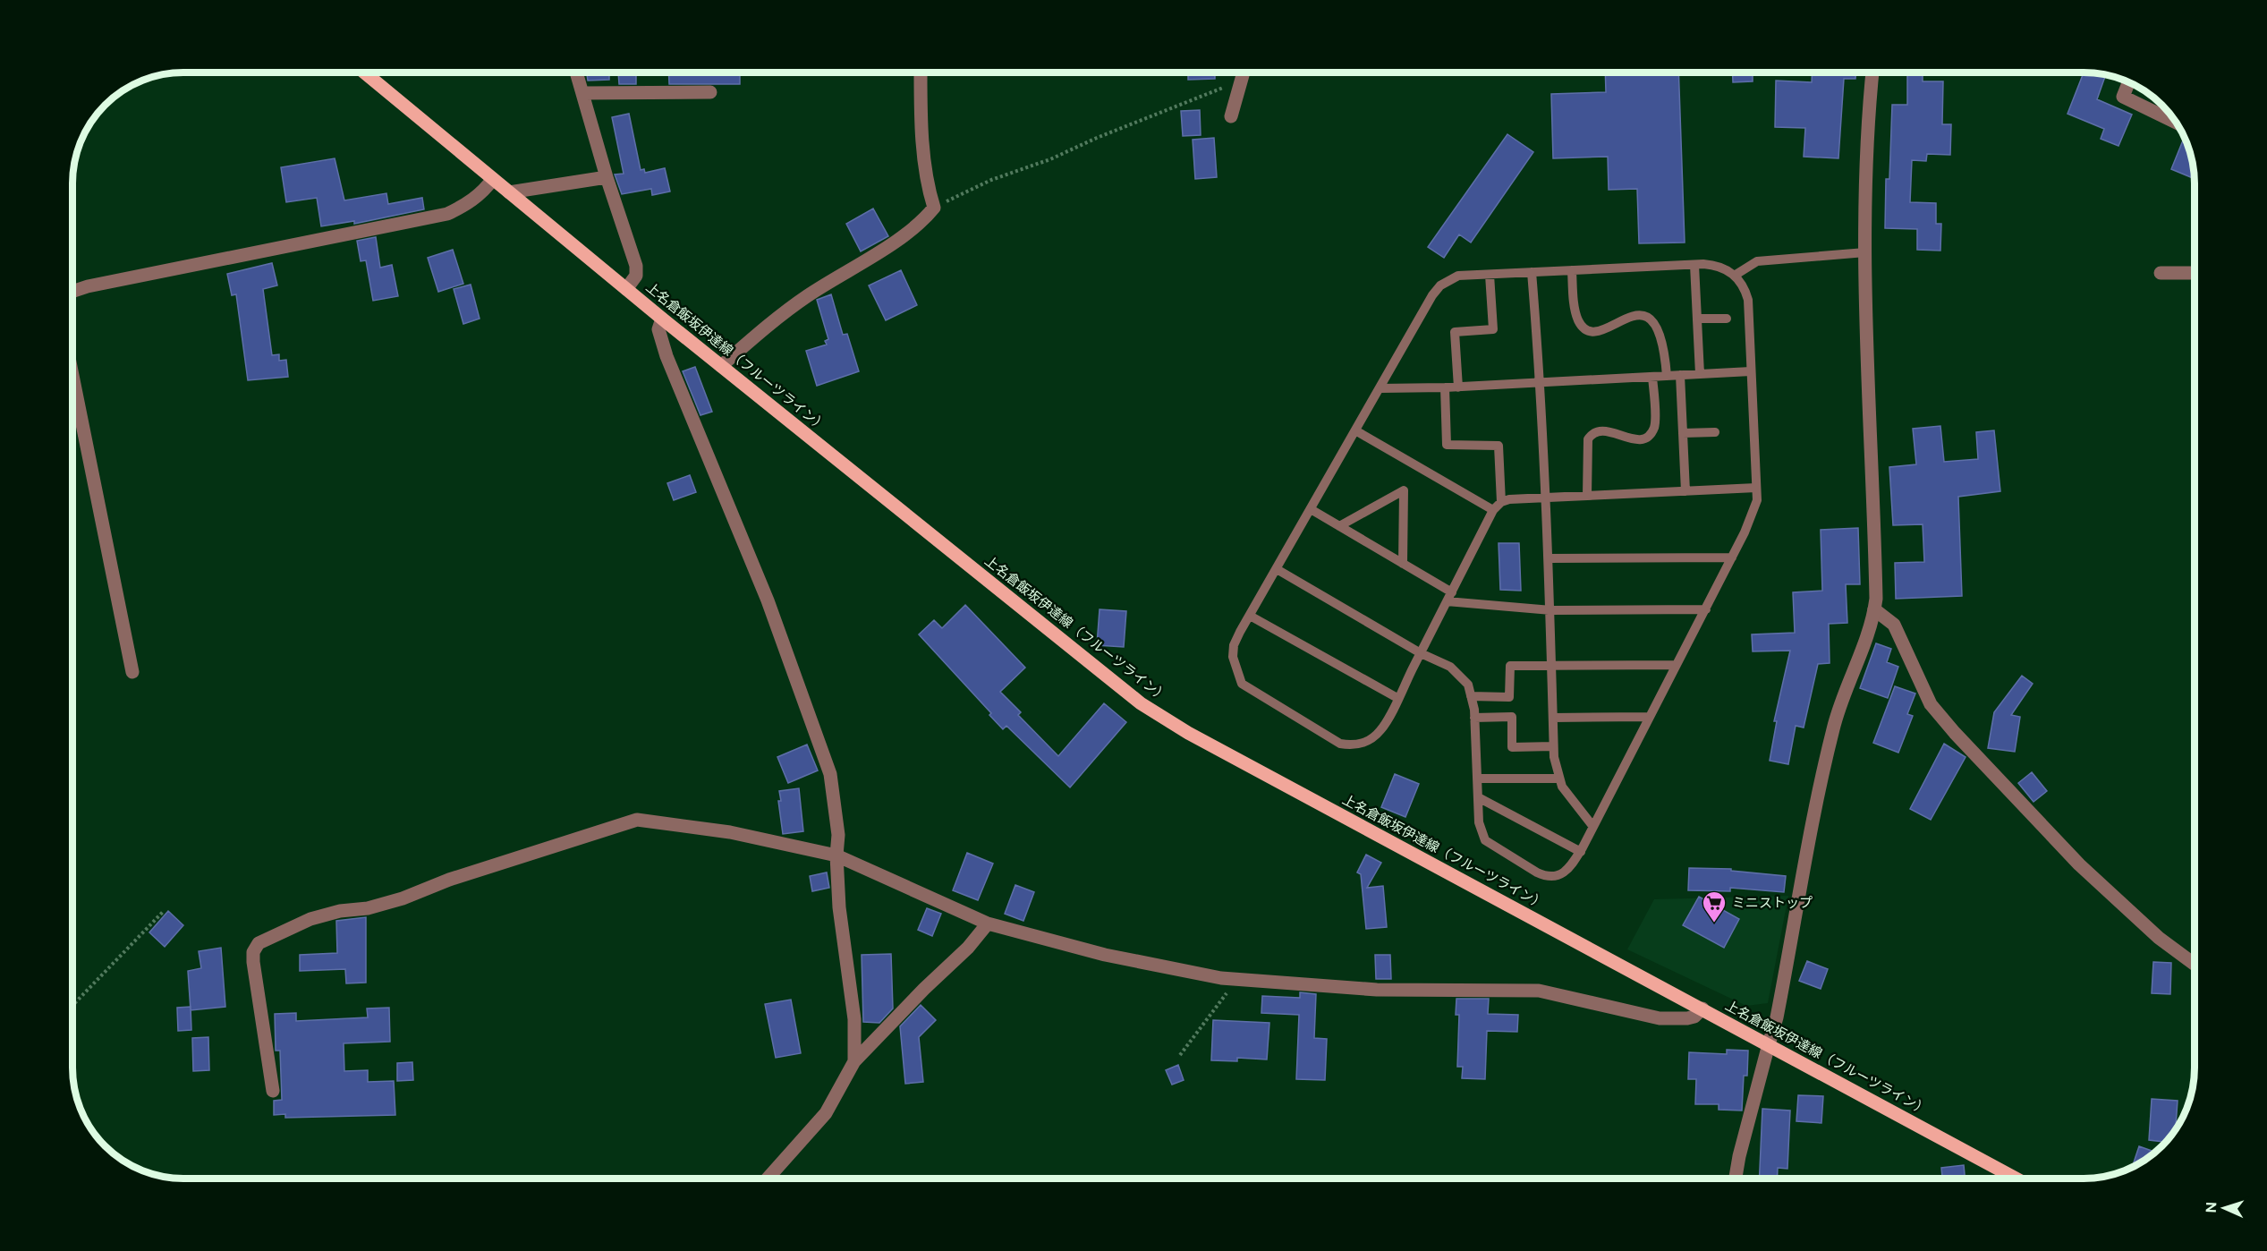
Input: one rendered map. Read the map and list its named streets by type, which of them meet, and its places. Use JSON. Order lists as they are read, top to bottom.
{
  "streets": {
    "main road": ["上名倉飯坂伊達線（フルーツライン）"]
  },
  "places": {
    "supermarket": ["ミニストップ"]
  },
  "north": "left"
}
